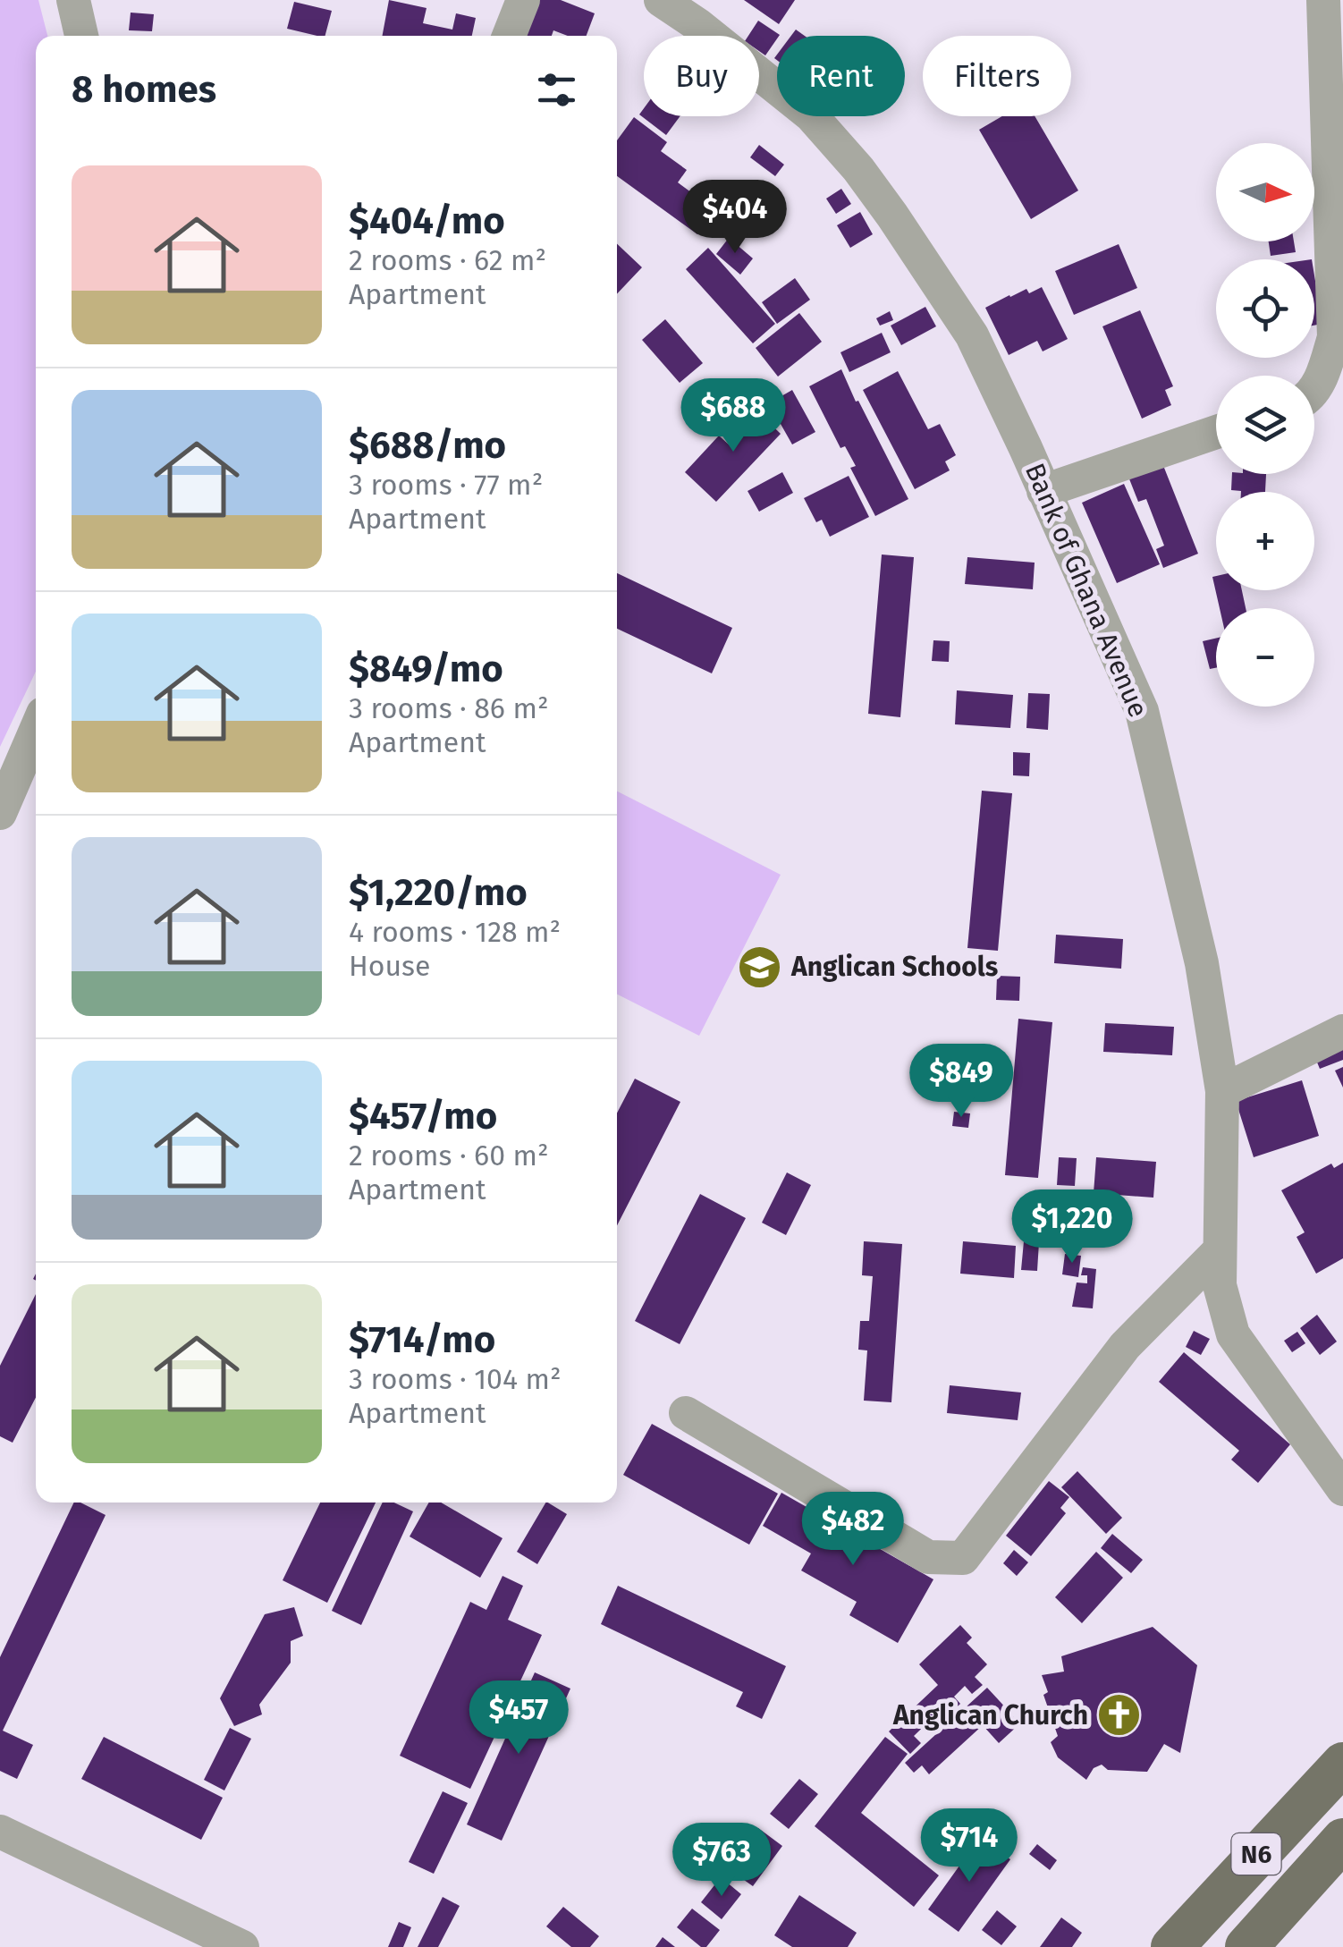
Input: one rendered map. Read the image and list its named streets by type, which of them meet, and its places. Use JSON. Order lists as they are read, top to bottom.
{
  "streets": {
    "main road": ["N6"],
    "street": ["Bank of Ghana Avenue"]
  },
  "places": {
    "school or university": ["Anglican Schools"],
    "church": ["Anglican Church"]
  },
  "north": "right",
  "page": {
    "chip": ["Buy", "Rent", "Filters"],
    "heading": "8 homes",
    "map_buttons": ["+", "−"],
    "list": [
      {
        "name": "$404/mo",
        "note": "2 rooms · 62 m² · Apartment"
      },
      {
        "name": "$688/mo",
        "note": "3 rooms · 77 m² · Apartment"
      },
      {
        "name": "$849/mo",
        "note": "3 rooms · 86 m² · Apartment"
      },
      {
        "name": "$1,220/mo",
        "note": "4 rooms · 128 m² · House"
      },
      {
        "name": "$457/mo",
        "note": "2 rooms · 60 m² · Apartment"
      },
      {
        "name": "$714/mo",
        "note": "3 rooms · 104 m² · Apartment"
      }
    ],
    "price": [
      "$404",
      "$688",
      "$849",
      "$1,220",
      "$482",
      "$457",
      "$714",
      "$763"
    ]
  }
}
